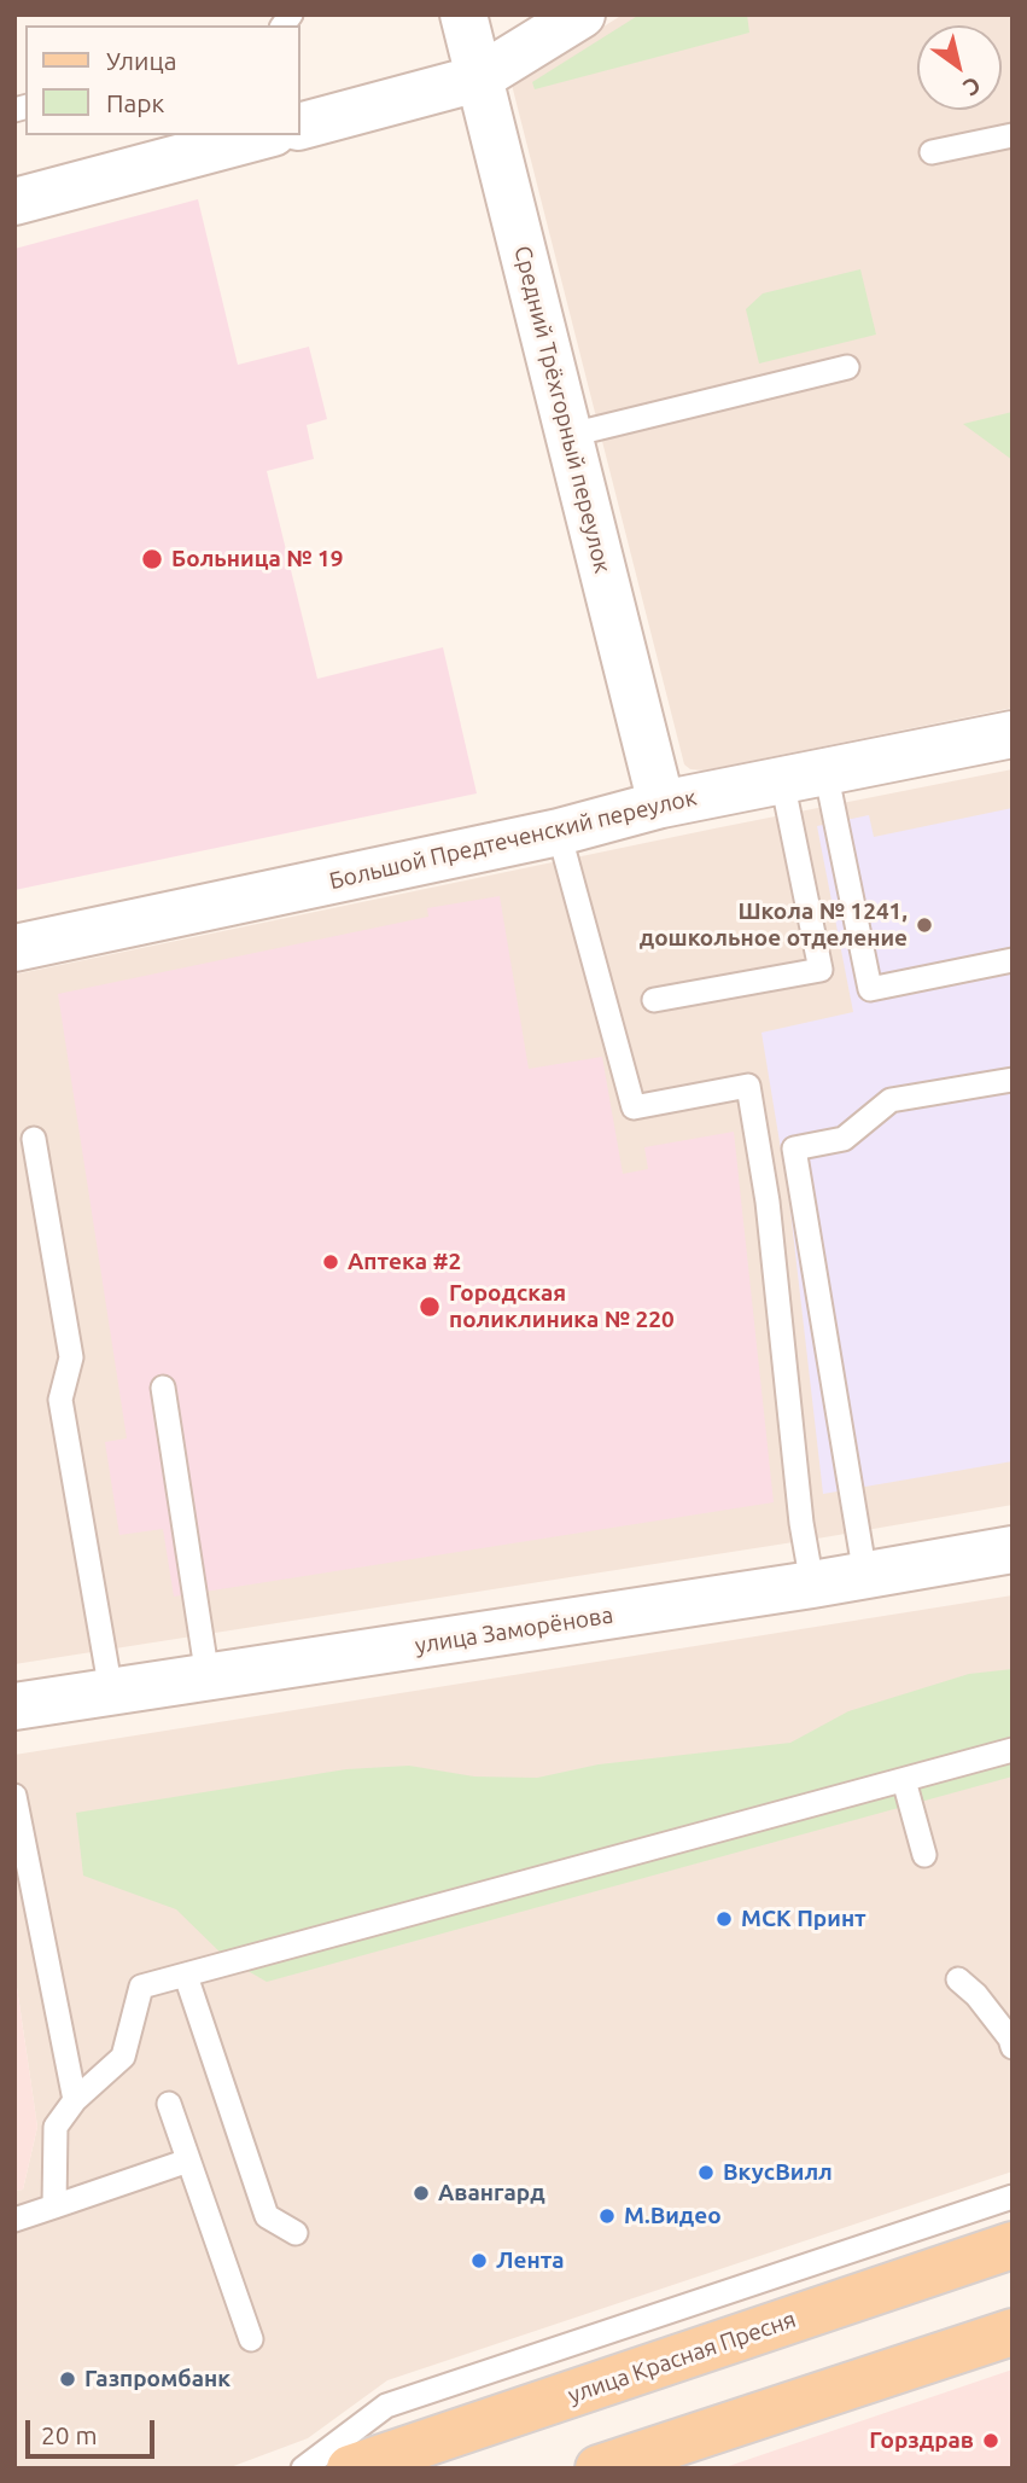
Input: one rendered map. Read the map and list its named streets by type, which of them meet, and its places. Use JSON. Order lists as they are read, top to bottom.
{
  "streets": {
    "main road": ["улица Красная Пресня"],
    "street": ["Средний Трёхгорный переулок", "Большой Предтеченский переулок", "улица Заморёнова"]
  },
  "crossings": [
    ["Средний Трёхгорный переулок", "Большой Предтеченский переулок"]
  ],
  "places": [
    "Больница № 19",
    "Школа № 1241, дошкольное отделение",
    "Аптека #2",
    "Городская поликлиника № 220",
    "МСК Принт",
    "ВкусВилл",
    "Авангард",
    "М.Видео",
    "Лента",
    "Газпромбанк",
    "Горздрав"
  ],
  "legend": ["Улица", "Парк"],
  "scale_bar": "20 m",
  "north": "bottom right"
}
